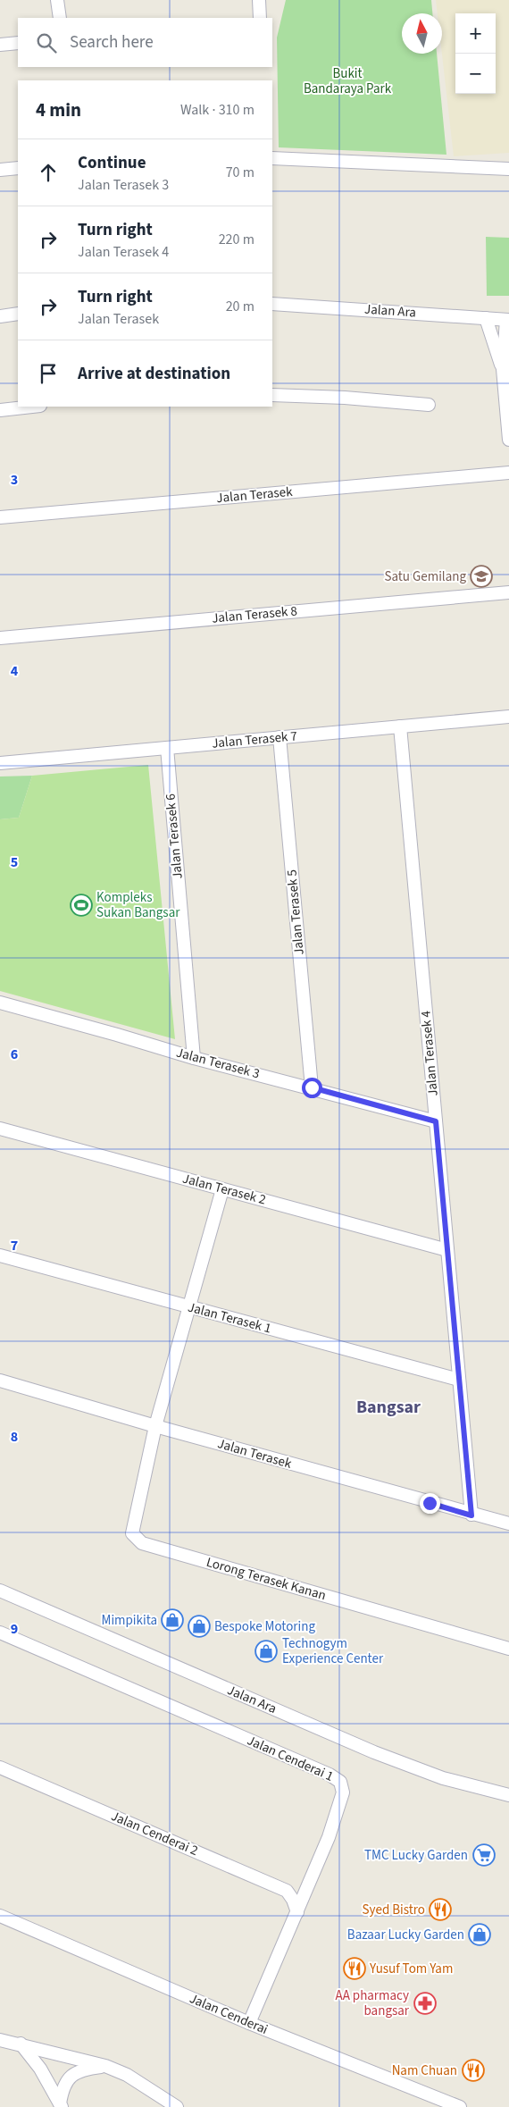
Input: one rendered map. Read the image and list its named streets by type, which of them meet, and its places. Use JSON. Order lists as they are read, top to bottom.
{
  "streets": {
    "street": [
      "Jalan Ara",
      "Jalan Terasek",
      "Jalan Terasek 8",
      "Jalan Terasek 7",
      "Jalan Terasek 6",
      "Jalan Terasek 5",
      "Jalan Terasek 4",
      "Jalan Terasek 3",
      "Jalan Terasek 2",
      "Jalan Terasek 1",
      "Lorong Terasek Kanan",
      "Jalan Cenderai 1",
      "Jalan Cenderai 2",
      "Jalan Cenderai"
    ]
  },
  "crossings": [
    ["Jalan Terasek", "Jalan Terasek 4"],
    ["Jalan Terasek", "Lorong Terasek Kanan"],
    ["Jalan Terasek 7", "Jalan Terasek 6"],
    ["Jalan Terasek 7", "Jalan Terasek 5"],
    ["Jalan Terasek 7", "Jalan Terasek 4"],
    ["Jalan Terasek 6", "Jalan Terasek 3"],
    ["Jalan Terasek 5", "Jalan Terasek 3"],
    ["Jalan Terasek 4", "Jalan Terasek 3"],
    ["Jalan Terasek 4", "Jalan Terasek 2"],
    ["Jalan Terasek 4", "Jalan Terasek 1"],
    ["Jalan Cenderai 1", "Jalan Cenderai 2"],
    ["Jalan Cenderai 1", "Jalan Cenderai"]
  ],
  "districts": ["Bangsar"],
  "parks": ["Bukit Bandaraya Park"],
  "places": {
    "school or university": ["Satu Gemilang"],
    "sports": ["Kompleks Sukan Bangsar"],
    "shop": [
      "Mimpikita",
      "Bespoke Motoring",
      "Technogym Experience Center",
      "Bazaar Lucky Garden"
    ],
    "supermarket": ["TMC Lucky Garden"],
    "restaurant": ["Syed Bistro", "Yusuf Tom Yam", "Nam Chuan"],
    "pharmacy": ["AA pharmacy bangsar"]
  },
  "north": "top",
  "page": {
    "map_buttons": ["+", "−"],
    "search": "Search here",
    "heading": ["4 min", "Walk · 310 m"],
    "list": [
      ["Continue", "Jalan Terasek 3", "70 m"],
      ["Turn right", "Jalan Terasek 4", "220 m"],
      ["Turn right", "Jalan Terasek", "20 m"],
      "Arrive at destination"
    ]
  },
  "grid": {
    "rows": [
      "3",
      "4",
      "5",
      "6",
      "7",
      "8",
      "9"
    ]
  }
}
